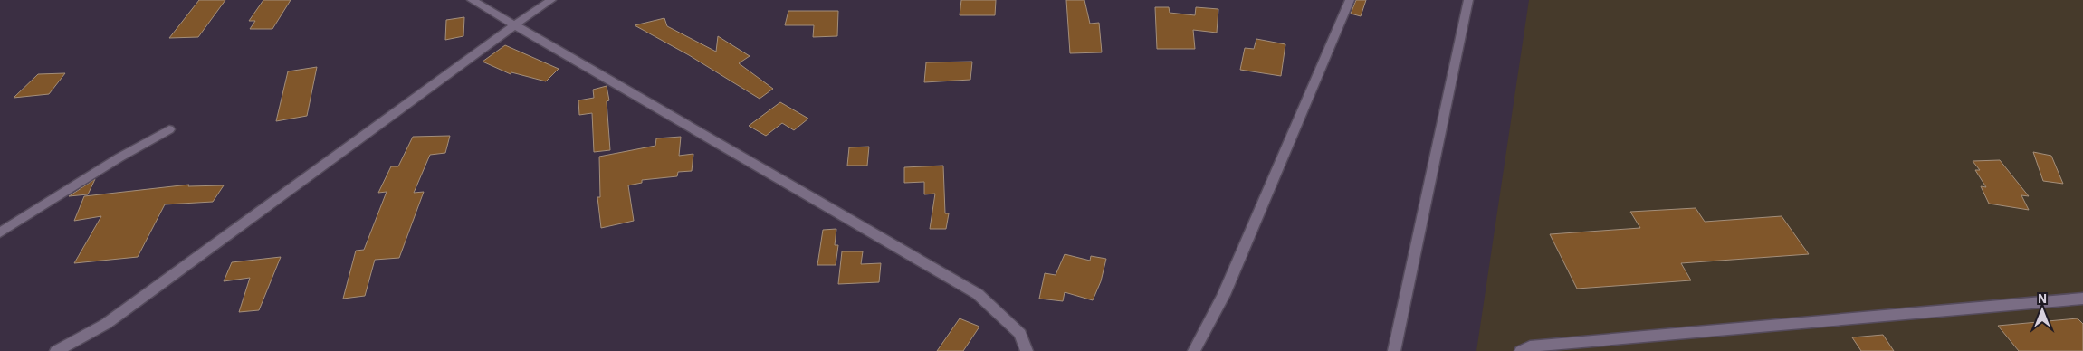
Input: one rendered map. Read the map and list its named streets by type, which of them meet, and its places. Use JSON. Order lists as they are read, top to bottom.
{
  "north": "top"
}
